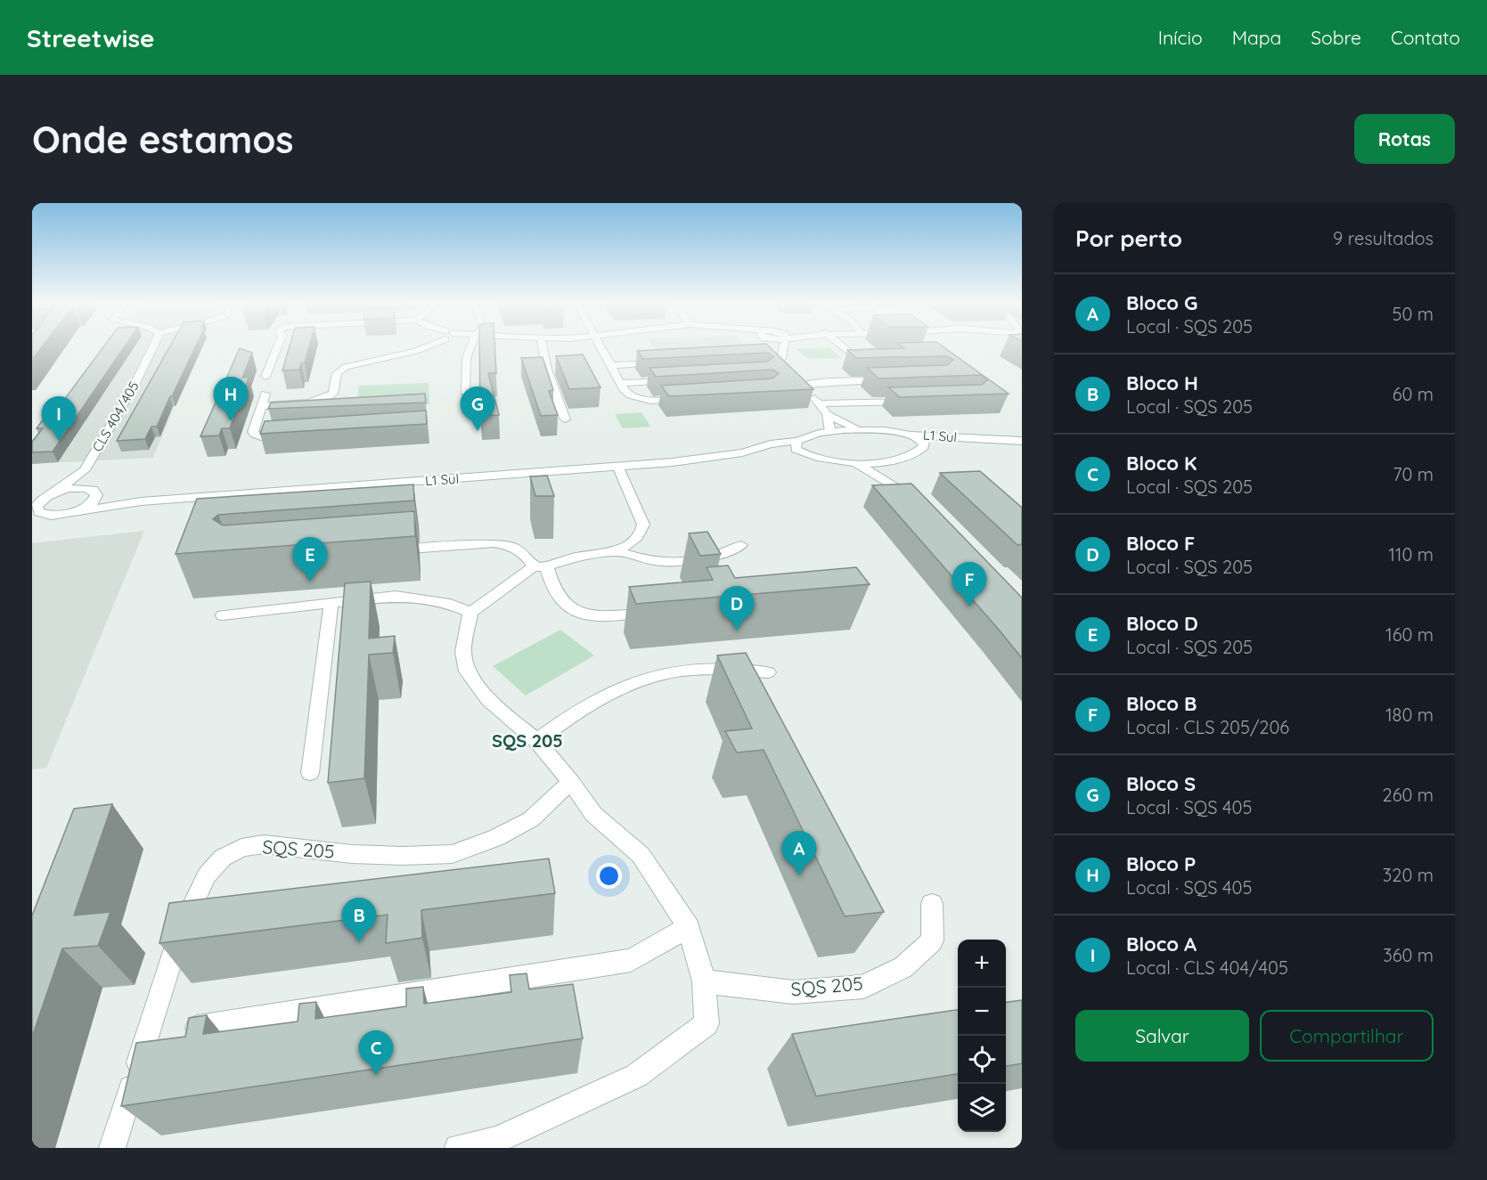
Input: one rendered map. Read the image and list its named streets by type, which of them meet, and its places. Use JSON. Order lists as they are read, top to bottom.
{
  "streets": {
    "street": ["CLS 404/405", "L1 Sul", "SQS 205"]
  },
  "crossings": [
    ["CLS 404/405", "L1 Sul"]
  ],
  "districts": ["SQS 205"],
  "page": {
    "header": "Streetwise",
    "nav": [
      "Início",
      "Mapa",
      "Sobre",
      "Contato"
    ],
    "buttons": [
      "Rotas",
      ["Salvar", "Compartilhar"]
    ],
    "title": "Onde estamos",
    "heading": ["Por perto", "9 resultados"],
    "list": [
      {
        "mark": "A",
        "name": "Bloco G",
        "note": "Local · SQS 205",
        "value": "50 m"
      },
      {
        "mark": "B",
        "name": "Bloco H",
        "note": "Local · SQS 205",
        "value": "60 m"
      },
      {
        "mark": "C",
        "name": "Bloco K",
        "note": "Local · SQS 205",
        "value": "70 m"
      },
      {
        "mark": "D",
        "name": "Bloco F",
        "note": "Local · SQS 205",
        "value": "110 m"
      },
      {
        "mark": "E",
        "name": "Bloco D",
        "note": "Local · SQS 205",
        "value": "160 m"
      },
      {
        "mark": "F",
        "name": "Bloco B",
        "note": "Local · CLS 205/206",
        "value": "180 m"
      },
      {
        "mark": "G",
        "name": "Bloco S",
        "note": "Local · SQS 405",
        "value": "260 m"
      },
      {
        "mark": "H",
        "name": "Bloco P",
        "note": "Local · SQS 405",
        "value": "320 m"
      },
      {
        "mark": "I",
        "name": "Bloco A",
        "note": "Local · CLS 404/405",
        "value": "360 m"
      }
    ],
    "pins": [
      "H",
      "G",
      "I",
      "E",
      "F",
      "D",
      "A",
      "B",
      "C"
    ],
    "map_buttons": ["+", "−"]
  }
}
